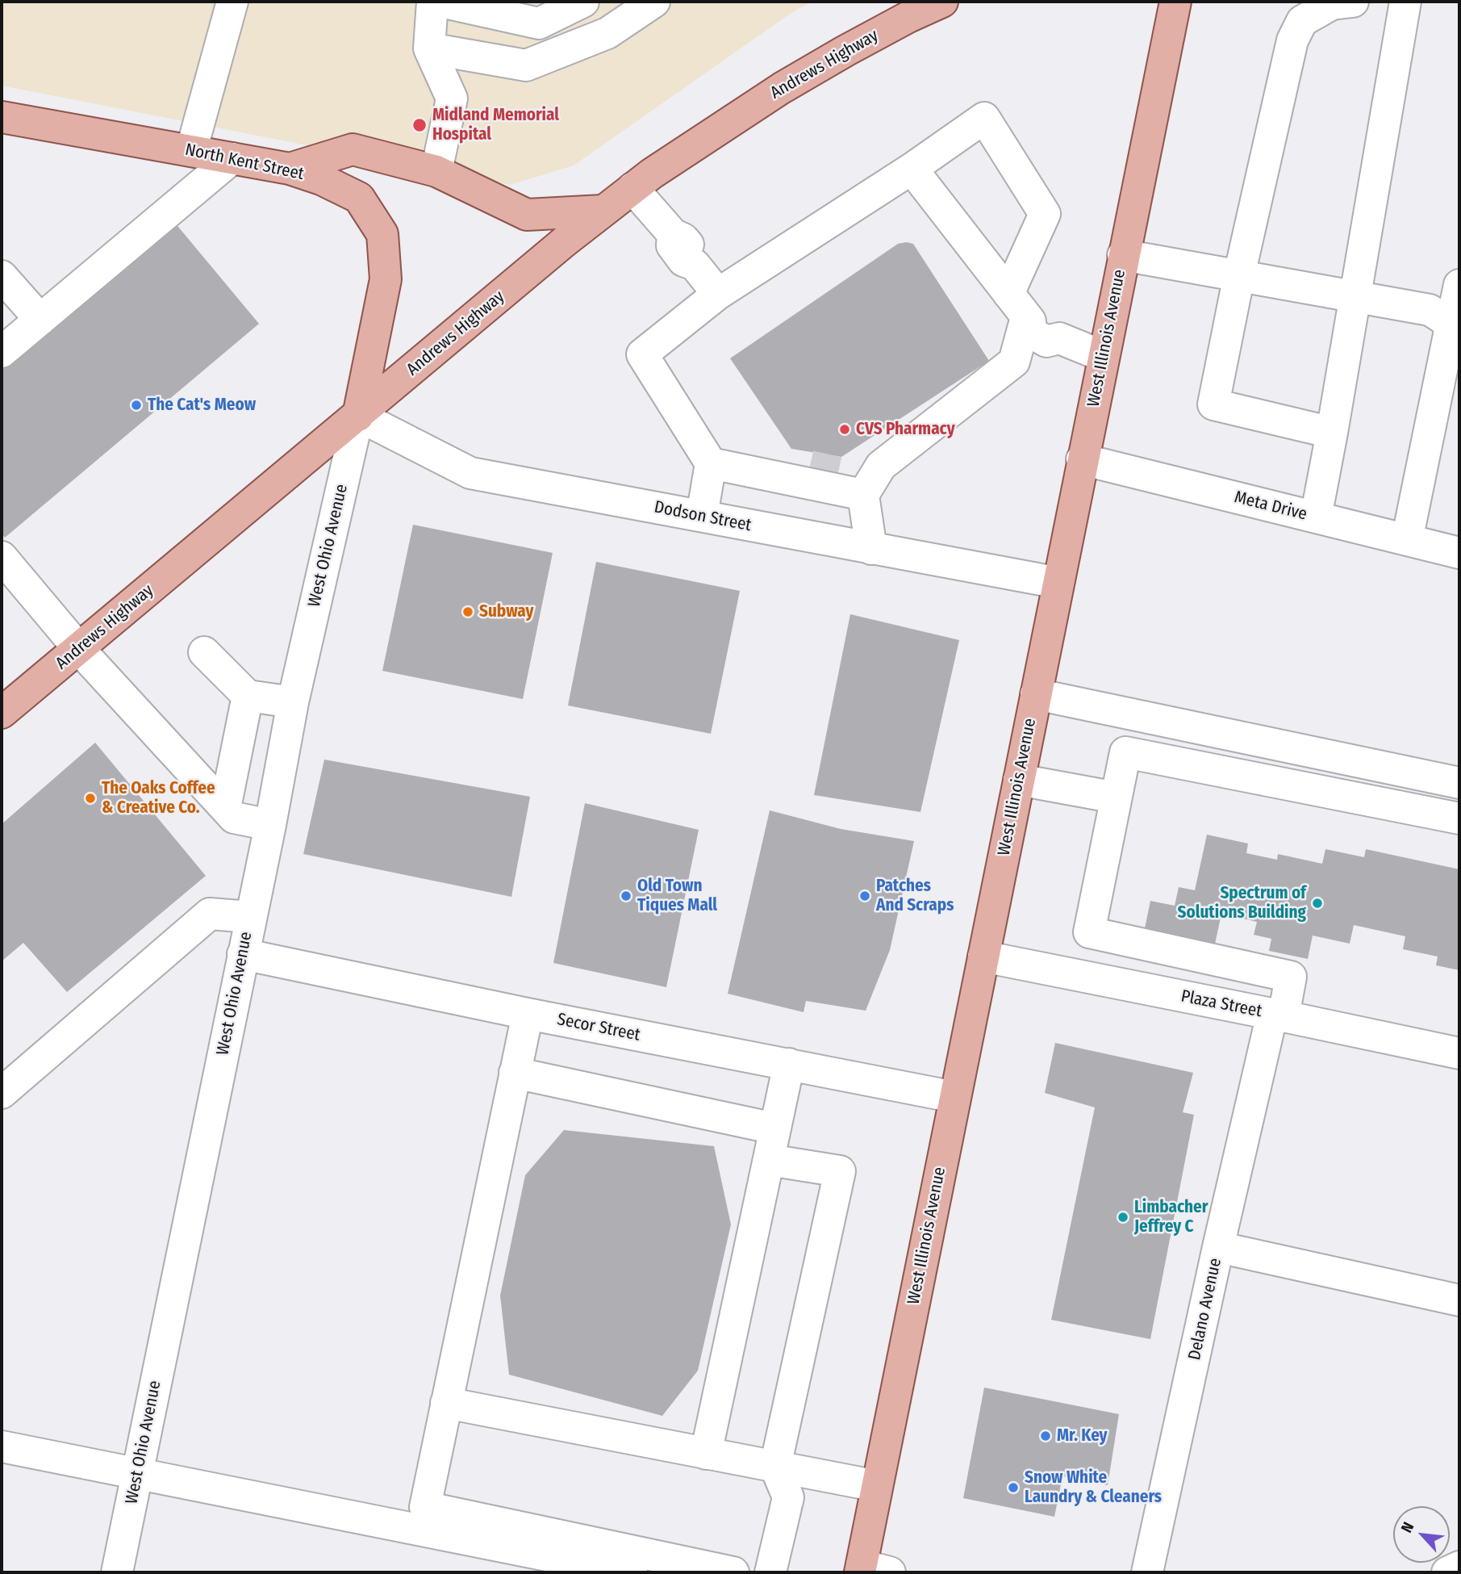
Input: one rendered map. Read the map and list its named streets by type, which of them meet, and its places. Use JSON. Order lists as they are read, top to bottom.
{
  "streets": {
    "main road": ["Andrews Highway", "North Kent Street", "West Illinois Avenue"],
    "street": [
      "Meta Drive",
      "Dodson Street",
      "West Ohio Avenue",
      "Plaza Street",
      "Secor Street",
      "Delano Avenue"
    ]
  },
  "crossings": [
    ["Andrews Highway", "North Kent Street"],
    ["Andrews Highway", "Dodson Street"],
    ["Andrews Highway", "West Ohio Avenue"],
    ["North Kent Street", "Dodson Street"],
    ["North Kent Street", "West Ohio Avenue"],
    ["West Illinois Avenue", "Meta Drive"],
    ["West Illinois Avenue", "Dodson Street"],
    ["West Illinois Avenue", "Plaza Street"],
    ["West Illinois Avenue", "Secor Street"],
    ["Dodson Street", "West Ohio Avenue"],
    ["West Ohio Avenue", "Secor Street"],
    ["Plaza Street", "Delano Avenue"]
  ],
  "places": [
    "Midland Memorial Hospital",
    "The Cat's Meow",
    "CVS Pharmacy",
    "Subway",
    "The Oaks Coffee & Creative Co.",
    "Old Town Tiques Mall",
    "Patches And Scraps",
    "Spectrum of Solutions Building",
    "Limbacher Jeffrey C",
    "Mr. Key",
    "Snow White Laundry & Cleaners"
  ],
  "north": "top left"
}
